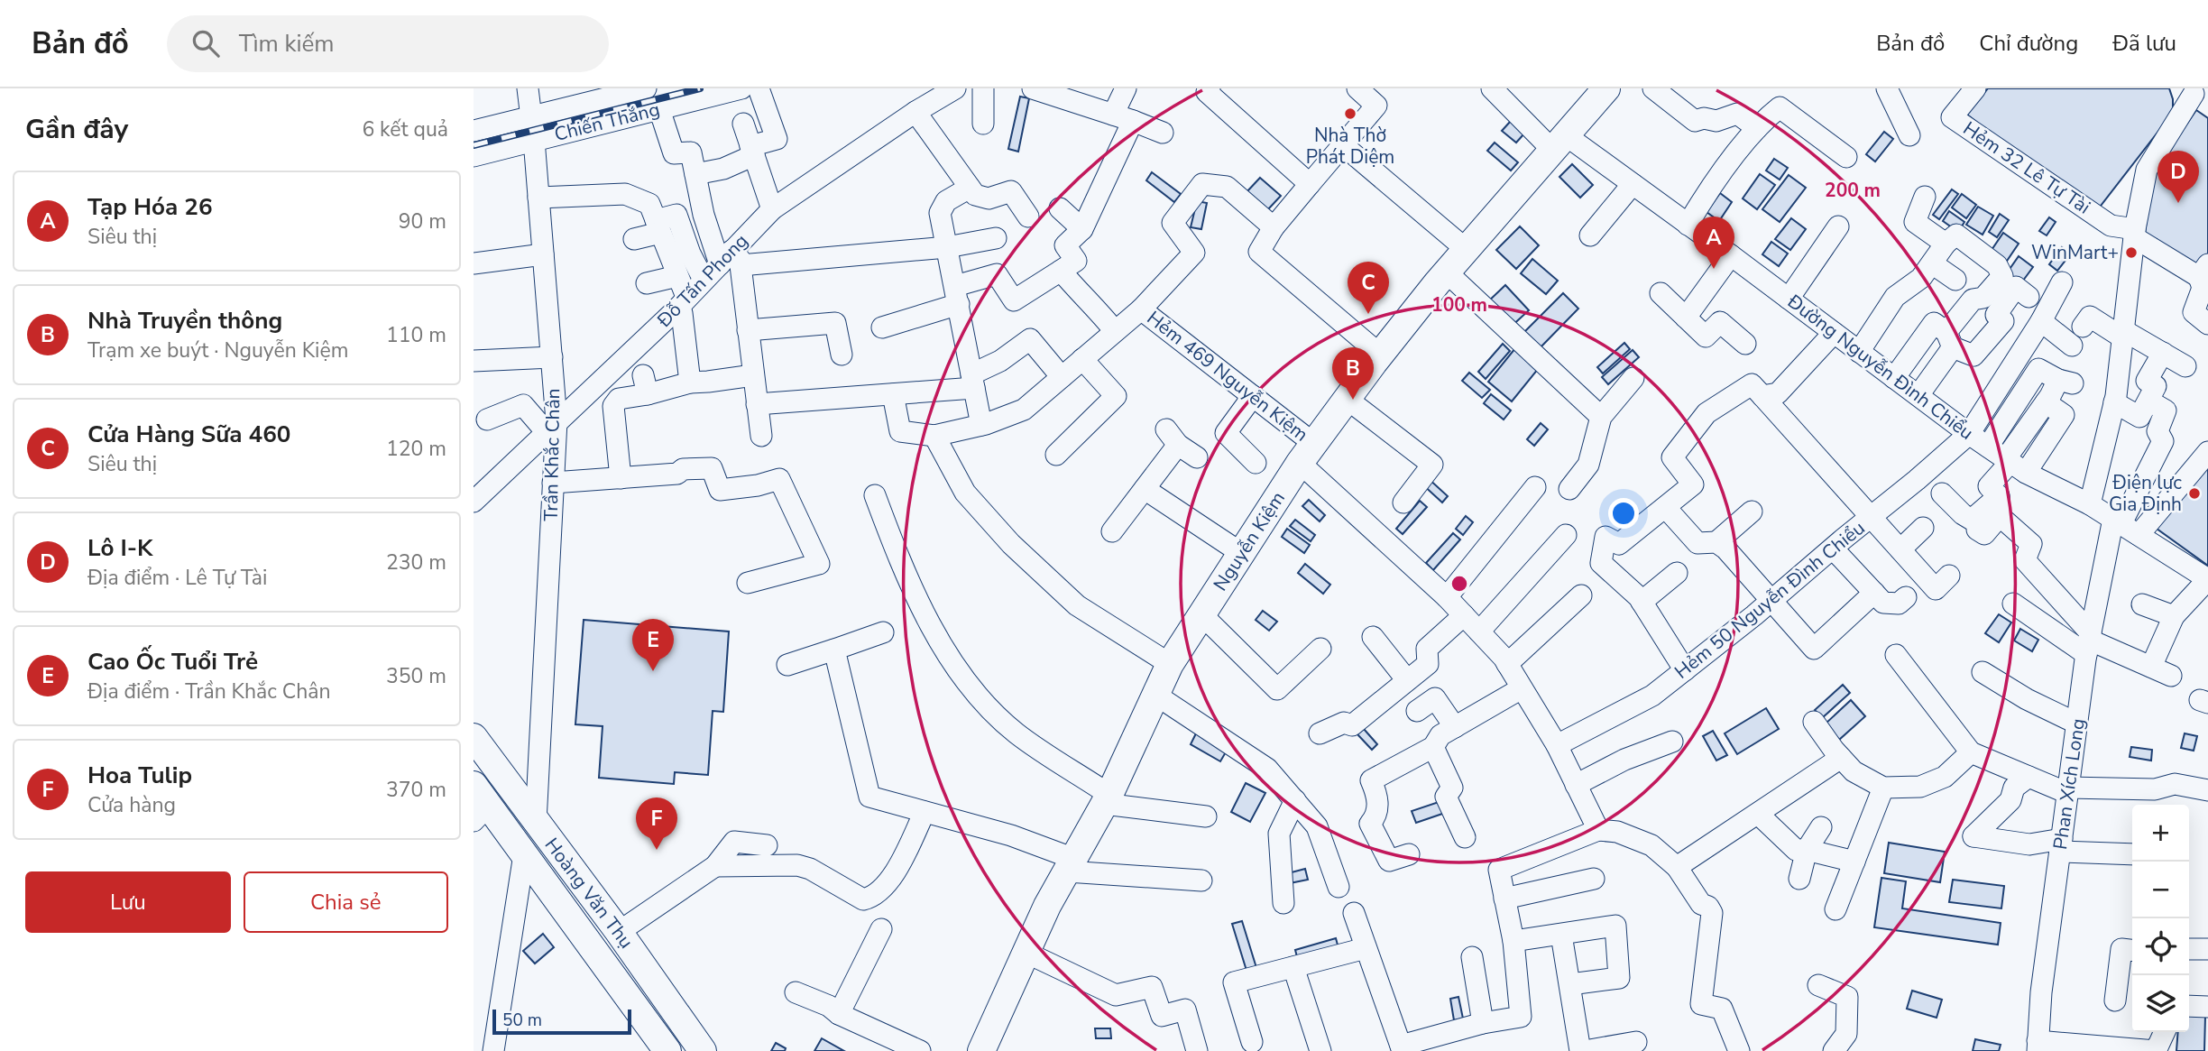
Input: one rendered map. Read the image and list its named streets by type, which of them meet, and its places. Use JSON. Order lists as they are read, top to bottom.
{
  "streets": {
    "main road": ["Nguyễn Kiệm", "Hoàng Văn Thụ"],
    "street": [
      "Chiến Thắng",
      "Hẻm 32 Lê Tự Tài",
      "Đỗ Tấn Phong",
      "Đường Nguyễn Đình Chiểu",
      "Hẻm 469 Nguyễn Kiệm",
      "Trần Khắc Chân",
      "Hẻm 50 Nguyễn Đình Chiểu",
      "Phan Xích Long"
    ]
  },
  "crossings": [
    ["Chiến Thắng", "Trần Khắc Chân"],
    ["Đỗ Tấn Phong", "Trần Khắc Chân"],
    ["Đường Nguyễn Đình Chiểu", "Nguyễn Kiệm"],
    ["Đường Nguyễn Đình Chiểu", "Hẻm 50 Nguyễn Đình Chiểu"],
    ["Đường Nguyễn Đình Chiểu", "Phan Xích Long"],
    ["Hẻm 469 Nguyễn Kiệm", "Nguyễn Kiệm"],
    ["Hẻm 469 Nguyễn Kiệm", "Hẻm 50 Nguyễn Đình Chiểu"],
    ["Trần Khắc Chân", "Hoàng Văn Thụ"]
  ],
  "places": ["Nhà Thờ Phát Diệm", "WinMart+", "Điện lực Gia Định"],
  "scale_bar": "50 m",
  "page": {
    "header": "Bản đồ",
    "search": "Tìm kiếm",
    "nav": ["Bản đồ", "Chỉ đường", "Đã lưu"],
    "heading": ["Gần đây", "6 kết quả"],
    "pins": [
      "D",
      "A",
      "C",
      "B",
      "E",
      "F"
    ],
    "list": [
      {
        "mark": "A",
        "name": "Tạp Hóa 26",
        "note": "Siêu thị",
        "value": "90 m"
      },
      {
        "mark": "B",
        "name": "Nhà Truyền thông",
        "note": "Trạm xe buýt · Nguyễn Kiệm",
        "value": "110 m"
      },
      {
        "mark": "C",
        "name": "Cửa Hàng Sữa 460",
        "note": "Siêu thị",
        "value": "120 m"
      },
      {
        "mark": "D",
        "name": "Lô I-K",
        "note": "Địa điểm · Lê Tự Tài",
        "value": "230 m"
      },
      {
        "mark": "E",
        "name": "Cao Ốc Tuổi Trẻ",
        "note": "Địa điểm · Trần Khắc Chân",
        "value": "350 m"
      },
      {
        "mark": "F",
        "name": "Hoa Tulip",
        "note": "Cửa hàng",
        "value": "370 m"
      }
    ],
    "map_buttons": ["+", "−"],
    "buttons": ["Lưu", "Chia sẻ"],
    "scale": "50 m"
  },
  "rings": ["200 m", "100 m"]
}
